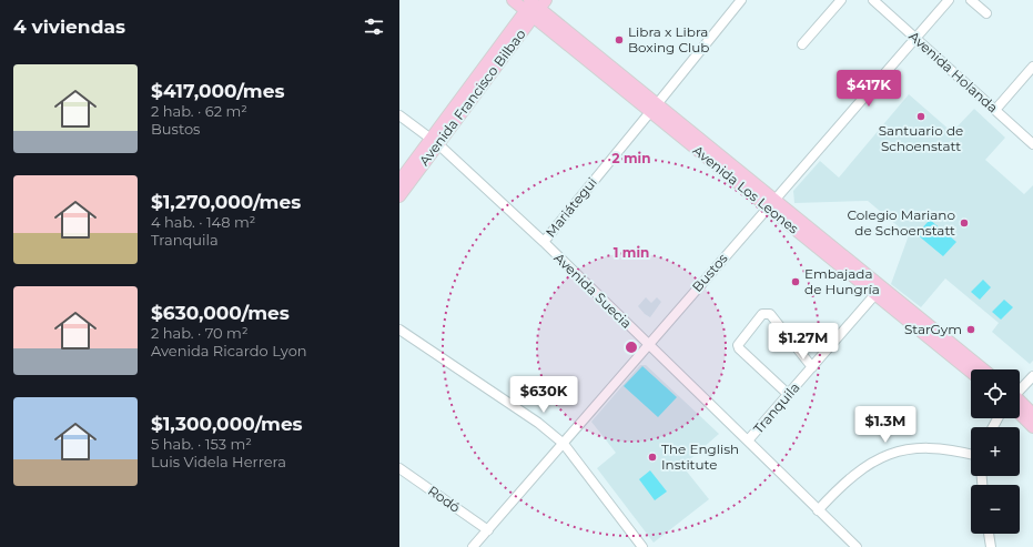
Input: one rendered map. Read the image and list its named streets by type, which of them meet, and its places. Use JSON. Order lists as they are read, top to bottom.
{
  "streets": {
    "main road": ["Avenida Francisco Bilbao", "Avenida Los Leones"],
    "street": [
      "Avenida Holanda",
      "Mariátegui",
      "Bustos",
      "Avenida Suecia",
      "Tranquila",
      "Rodó"
    ]
  },
  "crossings": [
    ["Avenida Holanda", "Bustos"],
    ["Avenida Francisco Bilbao", "Avenida Los Leones"],
    ["Avenida Francisco Bilbao", "Avenida Suecia"],
    ["Avenida Los Leones", "Mariátegui"],
    ["Avenida Los Leones", "Bustos"],
    ["Avenida Los Leones", "Tranquila"],
    ["Mariátegui", "Avenida Suecia"],
    ["Bustos", "Avenida Suecia"],
    ["Bustos", "Rodó"],
    ["Avenida Suecia", "Tranquila"]
  ],
  "places": [
    "Libra x Libra Boxing Club",
    "Santuario de Schoenstatt",
    "Colegio Mariano de Schoenstatt",
    "Embajada de Hungría",
    "StarGym",
    "The English Institute"
  ],
  "page": {
    "heading": "4 viviendas",
    "list": [
      {
        "name": "$417,000/mes",
        "note": "2 hab. · 62 m² · Bustos"
      },
      {
        "name": "$1,270,000/mes",
        "note": "4 hab. · 148 m² · Tranquila"
      },
      {
        "name": "$630,000/mes",
        "note": "2 hab. · 70 m² · Avenida Ricardo Lyon"
      },
      {
        "name": "$1,300,000/mes",
        "note": "5 hab. · 153 m² · Luis Videla Herrera"
      }
    ],
    "price": [
      "$417K",
      "$1.27M",
      "$630K",
      "$1.3M"
    ],
    "map_buttons": ["+", "−"]
  },
  "rings": ["2 min", "1 min"]
}
